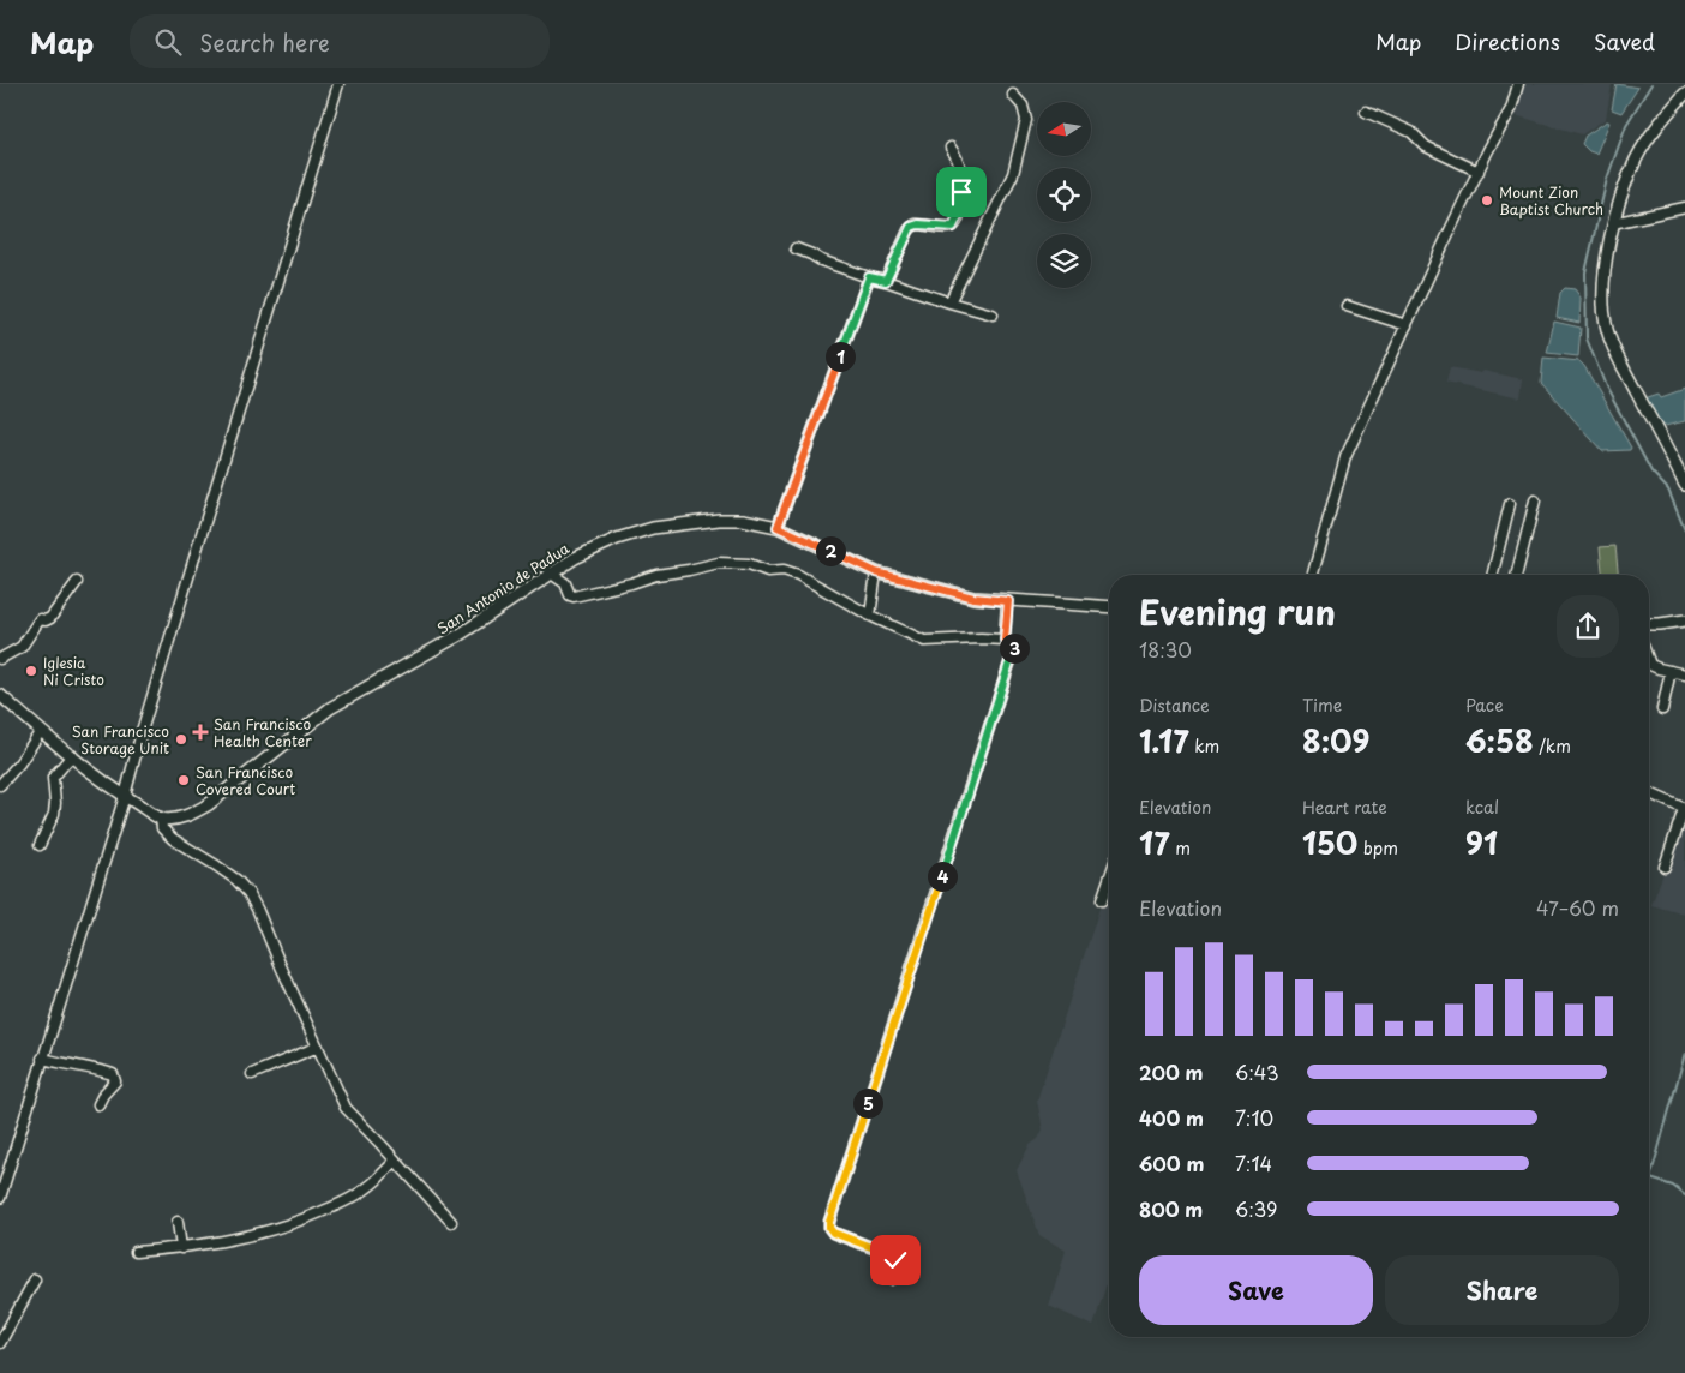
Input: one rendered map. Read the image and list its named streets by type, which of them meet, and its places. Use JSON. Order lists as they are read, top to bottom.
{
  "streets": {
    "street": ["San Antonio de Padua"]
  },
  "places": {
    "other": [
      "Mount Zion Baptist Church",
      "Iglesia Ni Cristo",
      "San Francisco Storage Unit",
      "San Francisco Covered Court"
    ],
    "health": ["San Francisco Health Center"]
  },
  "north": "left",
  "page": {
    "header": "Map",
    "search": "Search here",
    "nav": ["Map", "Directions", "Saved"],
    "pins": [
      "1",
      "2",
      "3",
      "4",
      "5"
    ],
    "heading": ["Evening run", "18:30"],
    "stats": [
      ["Distance", "1.17 km"],
      ["Time", "8:09"],
      ["Pace", "6:58 /km"],
      ["Elevation", "17 m"],
      ["Heart rate", "150 bpm"],
      ["kcal", "91"]
    ],
    "chart": ["Elevation", "47–60 m"],
    "list": [
      {
        "name": "200 m",
        "note": "6:43"
      },
      {
        "name": "400 m",
        "note": "7:10"
      },
      {
        "name": "600 m",
        "note": "7:14"
      },
      {
        "name": "800 m",
        "note": "6:39"
      }
    ],
    "buttons": ["Save", "Share"]
  }
}
